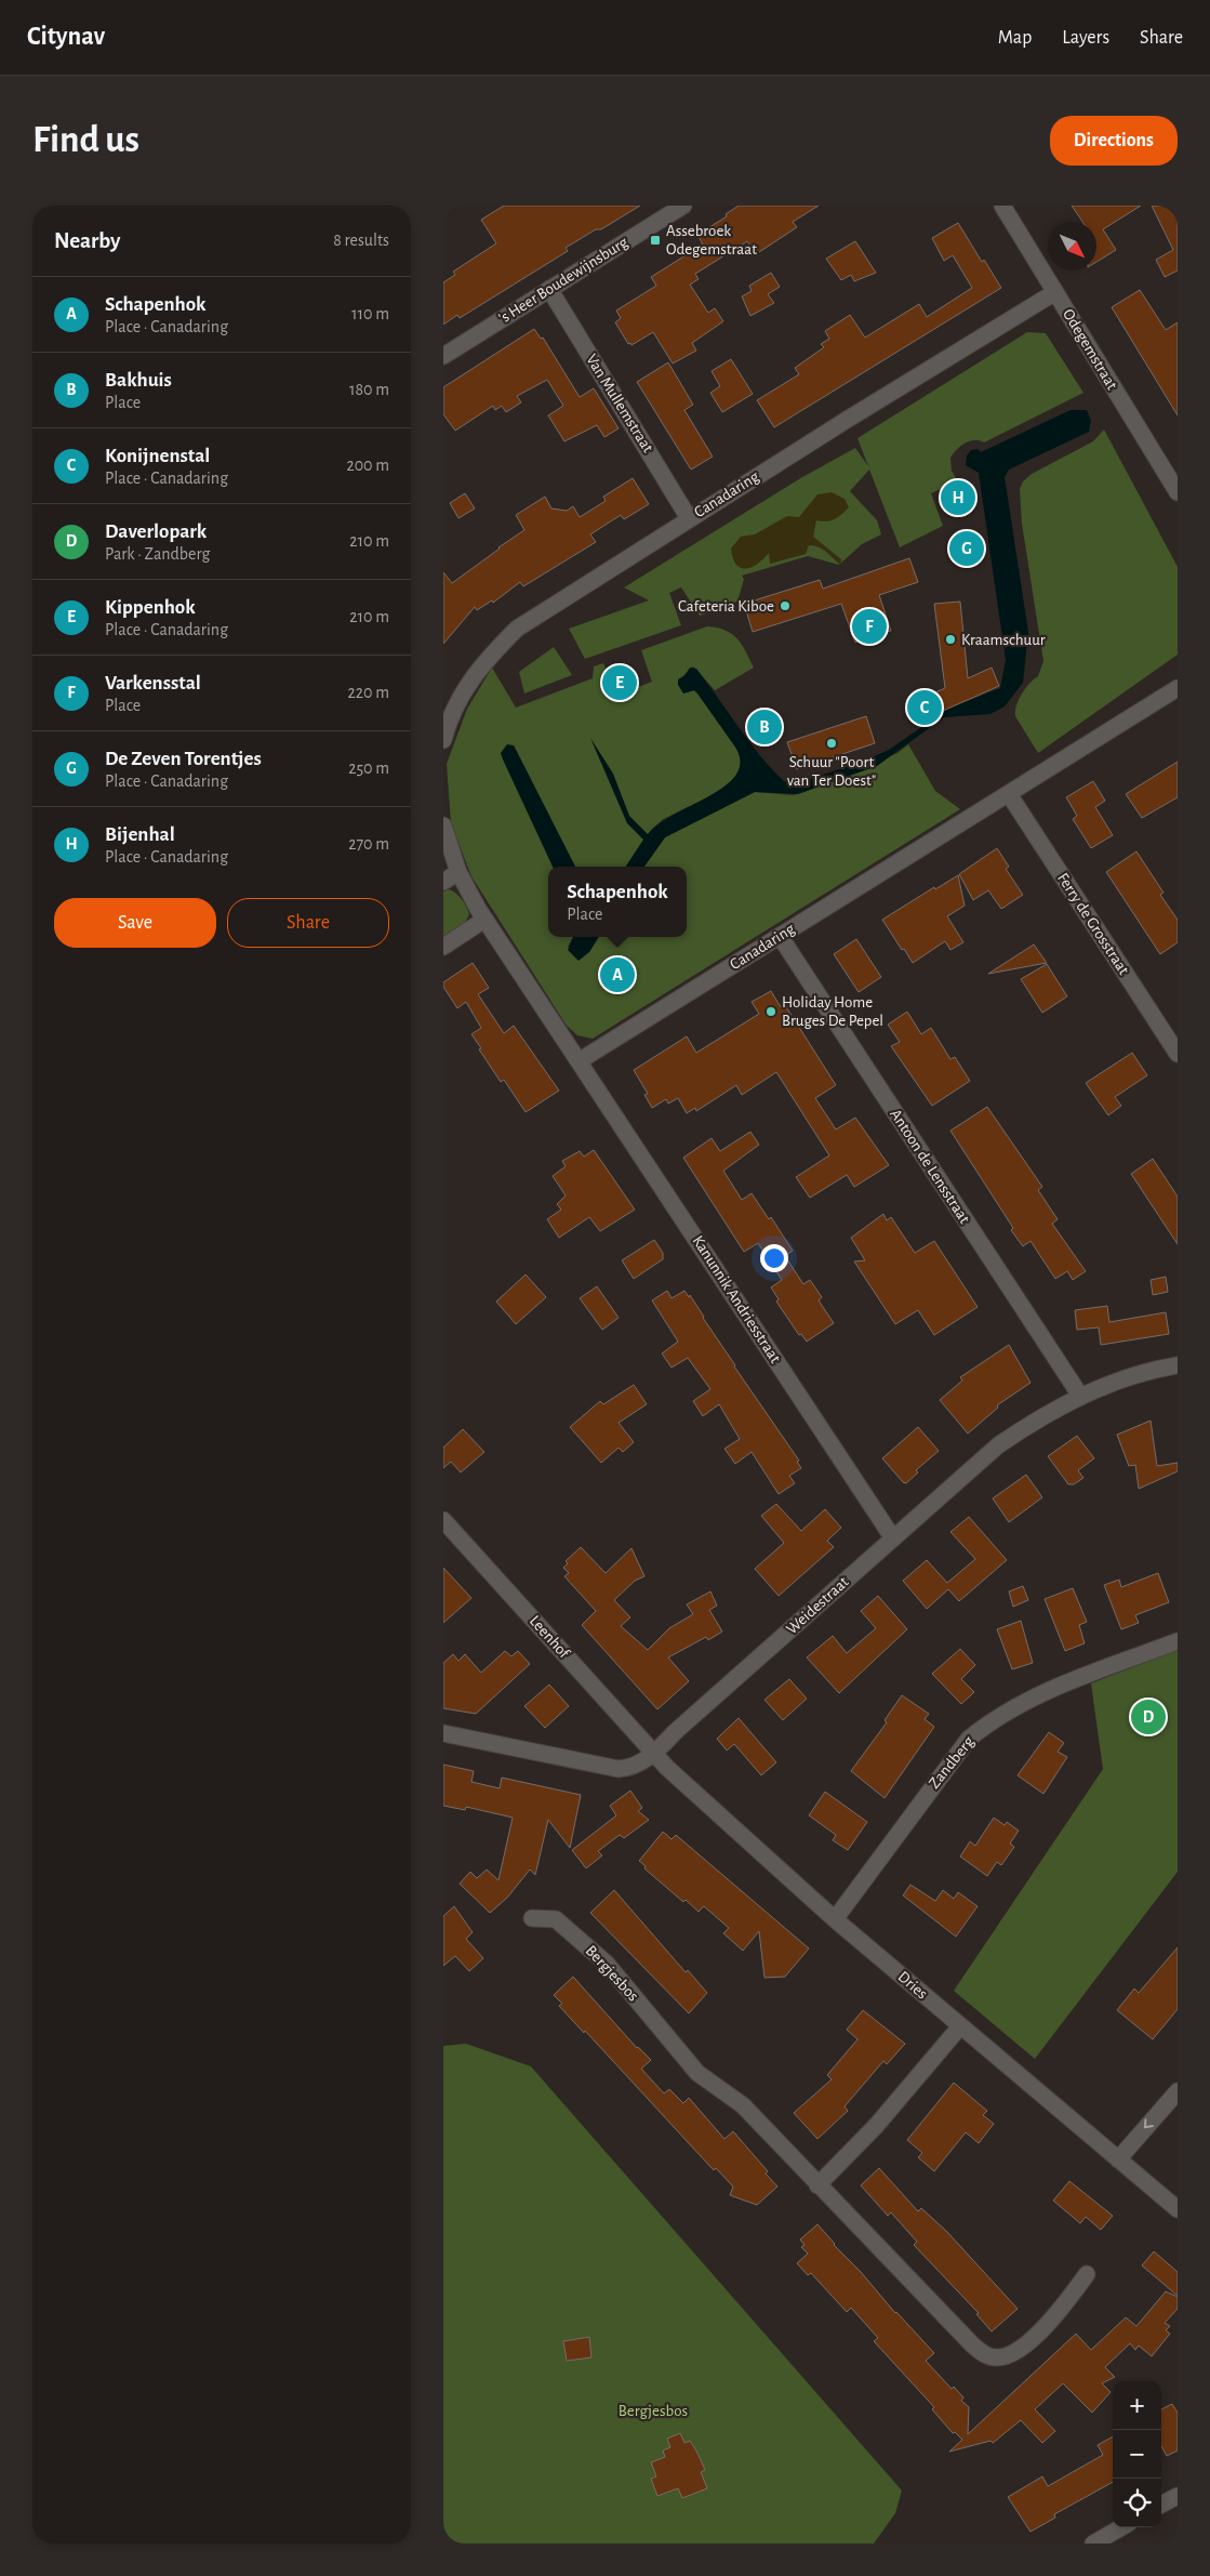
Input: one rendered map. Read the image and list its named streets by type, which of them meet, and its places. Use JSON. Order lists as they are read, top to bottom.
{
  "streets": {
    "street": [
      "'s Heer Boudewijnsburg",
      "Odegemstraat",
      "Van Mullemstraat",
      "Canadaring",
      "Ferry de Grosstraat",
      "Antoon de Lensstraat",
      "Kanunnik Andriesstraat",
      "Weidestraat",
      "Leenhof",
      "Zandberg",
      "Bergjesbos",
      "Dries"
    ]
  },
  "crossings": [
    ["'s Heer Boudewijnsburg", "Van Mullemstraat"],
    ["Odegemstraat", "Canadaring"],
    ["Van Mullemstraat", "Canadaring"],
    ["Canadaring", "Ferry de Grosstraat"],
    ["Canadaring", "Antoon de Lensstraat"],
    ["Canadaring", "Kanunnik Andriesstraat"],
    ["Antoon de Lensstraat", "Weidestraat"],
    ["Kanunnik Andriesstraat", "Weidestraat"],
    ["Weidestraat", "Leenhof"],
    ["Weidestraat", "Dries"],
    ["Leenhof", "Dries"],
    ["Zandberg", "Dries"]
  ],
  "parks": ["Bergjesbos"],
  "places": {
    "transit": ["Assebroek Odegemstraat"],
    "other": [
      "Cafeteria Kiboe",
      "Kraamschuur",
      "Schuur \"Poort van Ter Doest\"",
      "Holiday Home Bruges De Pepel"
    ]
  },
  "north": "bottom right",
  "page": {
    "header": "Citynav",
    "nav": ["Map", "Layers", "Share"],
    "buttons": [
      "Directions",
      ["Save", "Share"]
    ],
    "title": "Find us",
    "heading": ["Nearby", "8 results"],
    "list": [
      {
        "mark": "A",
        "name": "Schapenhok",
        "note": "Place · Canadaring",
        "value": "110 m"
      },
      {
        "mark": "B",
        "name": "Bakhuis",
        "note": "Place",
        "value": "180 m"
      },
      {
        "mark": "C",
        "name": "Konijnenstal",
        "note": "Place · Canadaring",
        "value": "200 m"
      },
      {
        "mark": "D",
        "name": "Daverlopark",
        "note": "Park · Zandberg",
        "value": "210 m"
      },
      {
        "mark": "E",
        "name": "Kippenhok",
        "note": "Place · Canadaring",
        "value": "210 m"
      },
      {
        "mark": "F",
        "name": "Varkensstal",
        "note": "Place",
        "value": "220 m"
      },
      {
        "mark": "G",
        "name": "De Zeven Torentjes",
        "note": "Place · Canadaring",
        "value": "250 m"
      },
      {
        "mark": "H",
        "name": "Bijenhal",
        "note": "Place · Canadaring",
        "value": "270 m"
      }
    ],
    "pins": [
      "H",
      "G",
      "F",
      "E",
      "C",
      "B",
      "A",
      "D"
    ],
    "popup": ["Schapenhok", "Place"],
    "map_buttons": ["+", "−"]
  }
}
